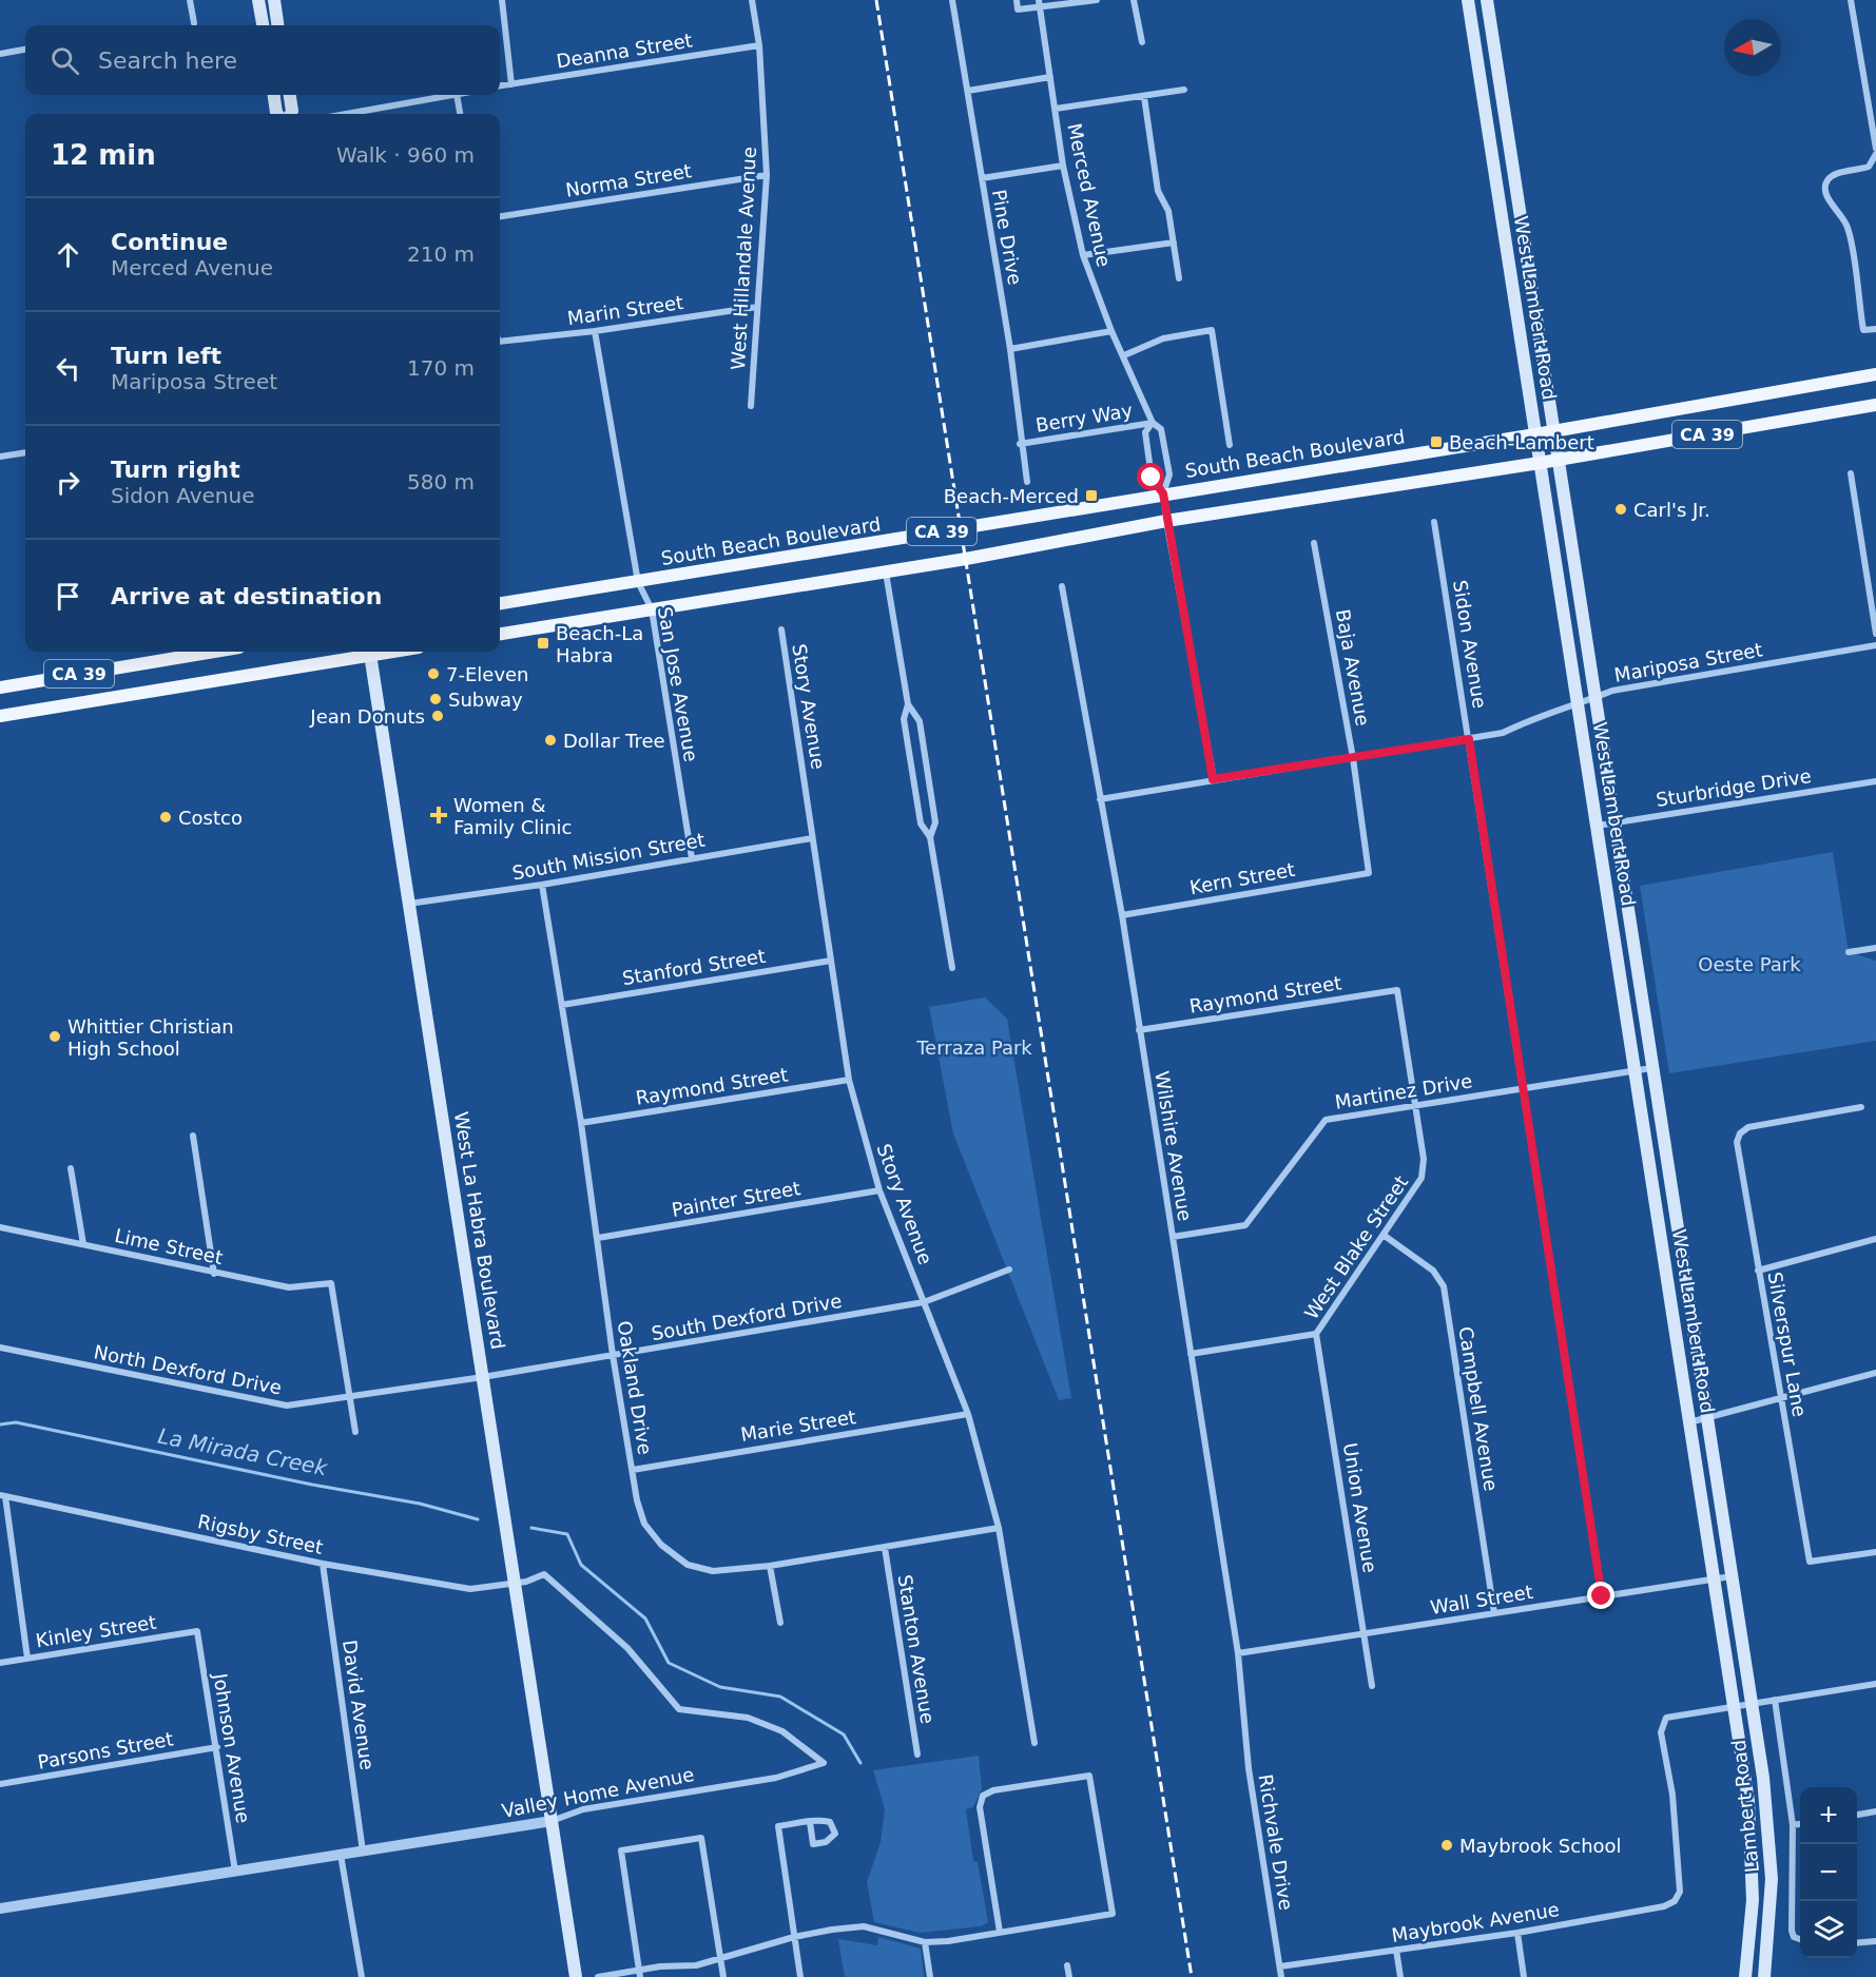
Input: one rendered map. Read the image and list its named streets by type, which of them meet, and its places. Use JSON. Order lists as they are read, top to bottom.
{
  "streets": {
    "main road": [
      "West Lambert Road",
      "CA 39",
      "South Beach Boulevard",
      "West La Habra Boulevard",
      "Lambert Road"
    ],
    "street": [
      "Deanna Street",
      "Norma Street",
      "Merced Avenue",
      "Pine Drive",
      "West Hillandale Avenue",
      "Marin Street",
      "Berry Way",
      "Sidon Avenue",
      "Mariposa Street",
      "Baja Avenue",
      "San Jose Avenue",
      "Story Avenue",
      "Sturbridge Drive",
      "South Mission Street",
      "Kern Street",
      "Stanford Street",
      "Raymond Street",
      "Martinez Drive",
      "Wilshire Avenue",
      "Painter Street",
      "Lime Street",
      "West Blake Street",
      "South Dexford Drive",
      "Silverspur Lane",
      "North Dexford Drive",
      "Oakland Drive",
      "Campbell Avenue",
      "Marie Street",
      "Union Avenue",
      "Rigsby Street",
      "Wall Street",
      "Kinley Street",
      "Stanton Avenue",
      "David Avenue",
      "Johnson Avenue",
      "Parsons Street",
      "Valley Home Avenue",
      "Richvale Drive",
      "Maybrook Avenue"
    ]
  },
  "crossings": [
    ["Deanna Street", "West Hillandale Avenue"],
    ["Norma Street", "West Hillandale Avenue"],
    ["Merced Avenue", "Berry Way"],
    ["Merced Avenue", "CA 39"],
    ["Merced Avenue", "South Beach Boulevard"],
    ["Merced Avenue", "Mariposa Street"],
    ["Pine Drive", "Berry Way"],
    ["West Hillandale Avenue", "Marin Street"],
    ["West Lambert Road", "CA 39"],
    ["West Lambert Road", "South Beach Boulevard"],
    ["West Lambert Road", "Mariposa Street"],
    ["West Lambert Road", "Sturbridge Drive"],
    ["West Lambert Road", "Martinez Drive"],
    ["West Lambert Road", "Wall Street"],
    ["West Lambert Road", "Lambert Road"],
    ["Marin Street", "San Jose Avenue"],
    ["CA 39", "San Jose Avenue"],
    ["South Beach Boulevard", "San Jose Avenue"],
    ["Sidon Avenue", "Mariposa Street"],
    ["Sidon Avenue", "Martinez Drive"],
    ["Sidon Avenue", "Wall Street"],
    ["Mariposa Street", "Baja Avenue"],
    ["Mariposa Street", "Wilshire Avenue"],
    ["Baja Avenue", "Kern Street"],
    ["San Jose Avenue", "South Mission Street"],
    ["Story Avenue", "South Mission Street"],
    ["Story Avenue", "Stanford Street"],
    ["Story Avenue", "Raymond Street"],
    ["Story Avenue", "Painter Street"],
    ["Story Avenue", "South Dexford Drive"],
    ["Story Avenue", "Oakland Drive"],
    ["Story Avenue", "Marie Street"],
    ["South Mission Street", "West La Habra Boulevard"],
    ["South Mission Street", "Oakland Drive"],
    ["Kern Street", "Wilshire Avenue"],
    ["Stanford Street", "Oakland Drive"],
    ["Raymond Street", "Wilshire Avenue"],
    ["Raymond Street", "West Blake Street"],
    ["Raymond Street", "Oakland Drive"],
    ["Martinez Drive", "Wilshire Avenue"],
    ["Martinez Drive", "West Blake Street"],
    ["Wilshire Avenue", "Wall Street"],
    ["Wilshire Avenue", "Richvale Drive"],
    ["Painter Street", "Oakland Drive"],
    ["West La Habra Boulevard", "South Dexford Drive"],
    ["West La Habra Boulevard", "North Dexford Drive"],
    ["West La Habra Boulevard", "Rigsby Street"],
    ["West La Habra Boulevard", "Valley Home Avenue"],
    ["Lime Street", "North Dexford Drive"],
    ["West Blake Street", "Campbell Avenue"],
    ["West Blake Street", "Union Avenue"],
    ["South Dexford Drive", "North Dexford Drive"],
    ["South Dexford Drive", "Oakland Drive"],
    ["Oakland Drive", "Marie Street"],
    ["Oakland Drive", "Stanton Avenue"],
    ["Campbell Avenue", "Wall Street"],
    ["Union Avenue", "Wall Street"],
    ["Rigsby Street", "David Avenue"],
    ["Rigsby Street", "Valley Home Avenue"],
    ["Kinley Street", "Johnson Avenue"],
    ["David Avenue", "Valley Home Avenue"],
    ["Johnson Avenue", "Parsons Street"],
    ["Johnson Avenue", "Valley Home Avenue"],
    ["Lambert Road", "Maybrook Avenue"],
    ["Richvale Drive", "Maybrook Avenue"]
  ],
  "water": ["La Mirada Creek"],
  "parks": ["Oeste Park", "Terraza Park"],
  "places": {
    "transit": ["Beach-Lambert", "Beach-Merced", "Beach-La Habra"],
    "other": [
      "Carl's Jr.",
      "7-Eleven",
      "Subway",
      "Jean Donuts",
      "Dollar Tree",
      "Costco",
      "Whittier Christian High School",
      "Maybrook School"
    ],
    "health": ["Women & Family Clinic"]
  },
  "north": "left",
  "page": {
    "search": "Search here",
    "heading": ["12 min", "Walk · 960 m"],
    "list": [
      ["Continue", "Merced Avenue", "210 m"],
      ["Turn left", "Mariposa Street", "170 m"],
      ["Turn right", "Sidon Avenue", "580 m"],
      "Arrive at destination"
    ],
    "map_buttons": ["+", "−"]
  }
}
